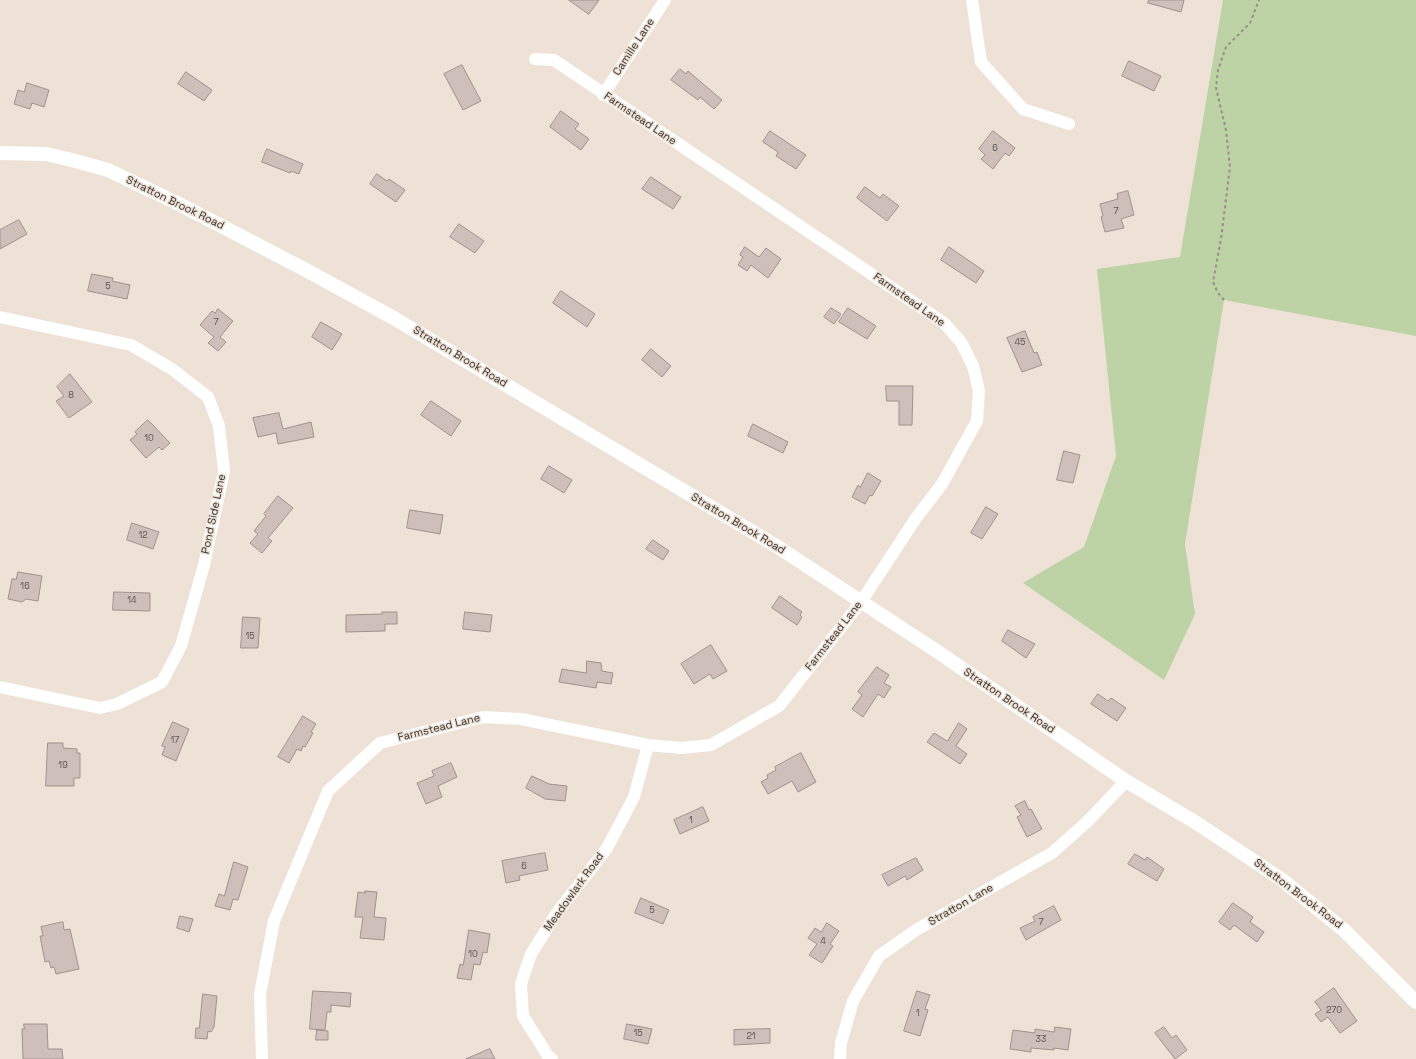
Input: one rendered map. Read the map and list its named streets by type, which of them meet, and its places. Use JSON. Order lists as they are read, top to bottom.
{
  "streets": {
    "street": [
      "Camille Lane",
      "Farmstead Lane",
      "Stratton Brook Road",
      "Pond Side Lane",
      "Meadowlark Road",
      "Stratton Lane"
    ]
  },
  "crossings": [
    ["Camille Lane", "Farmstead Lane"],
    ["Farmstead Lane", "Stratton Brook Road"],
    ["Farmstead Lane", "Meadowlark Road"],
    ["Stratton Brook Road", "Stratton Lane"]
  ],
  "house_numbers": [
    "6",
    "7",
    "5",
    "7",
    "45",
    "8",
    "10",
    "12",
    "16",
    "14",
    "15",
    "17",
    "19",
    "1",
    "6",
    "5",
    "7",
    "4",
    "10",
    "270",
    "1",
    "15",
    "21",
    "33"
  ]
}
